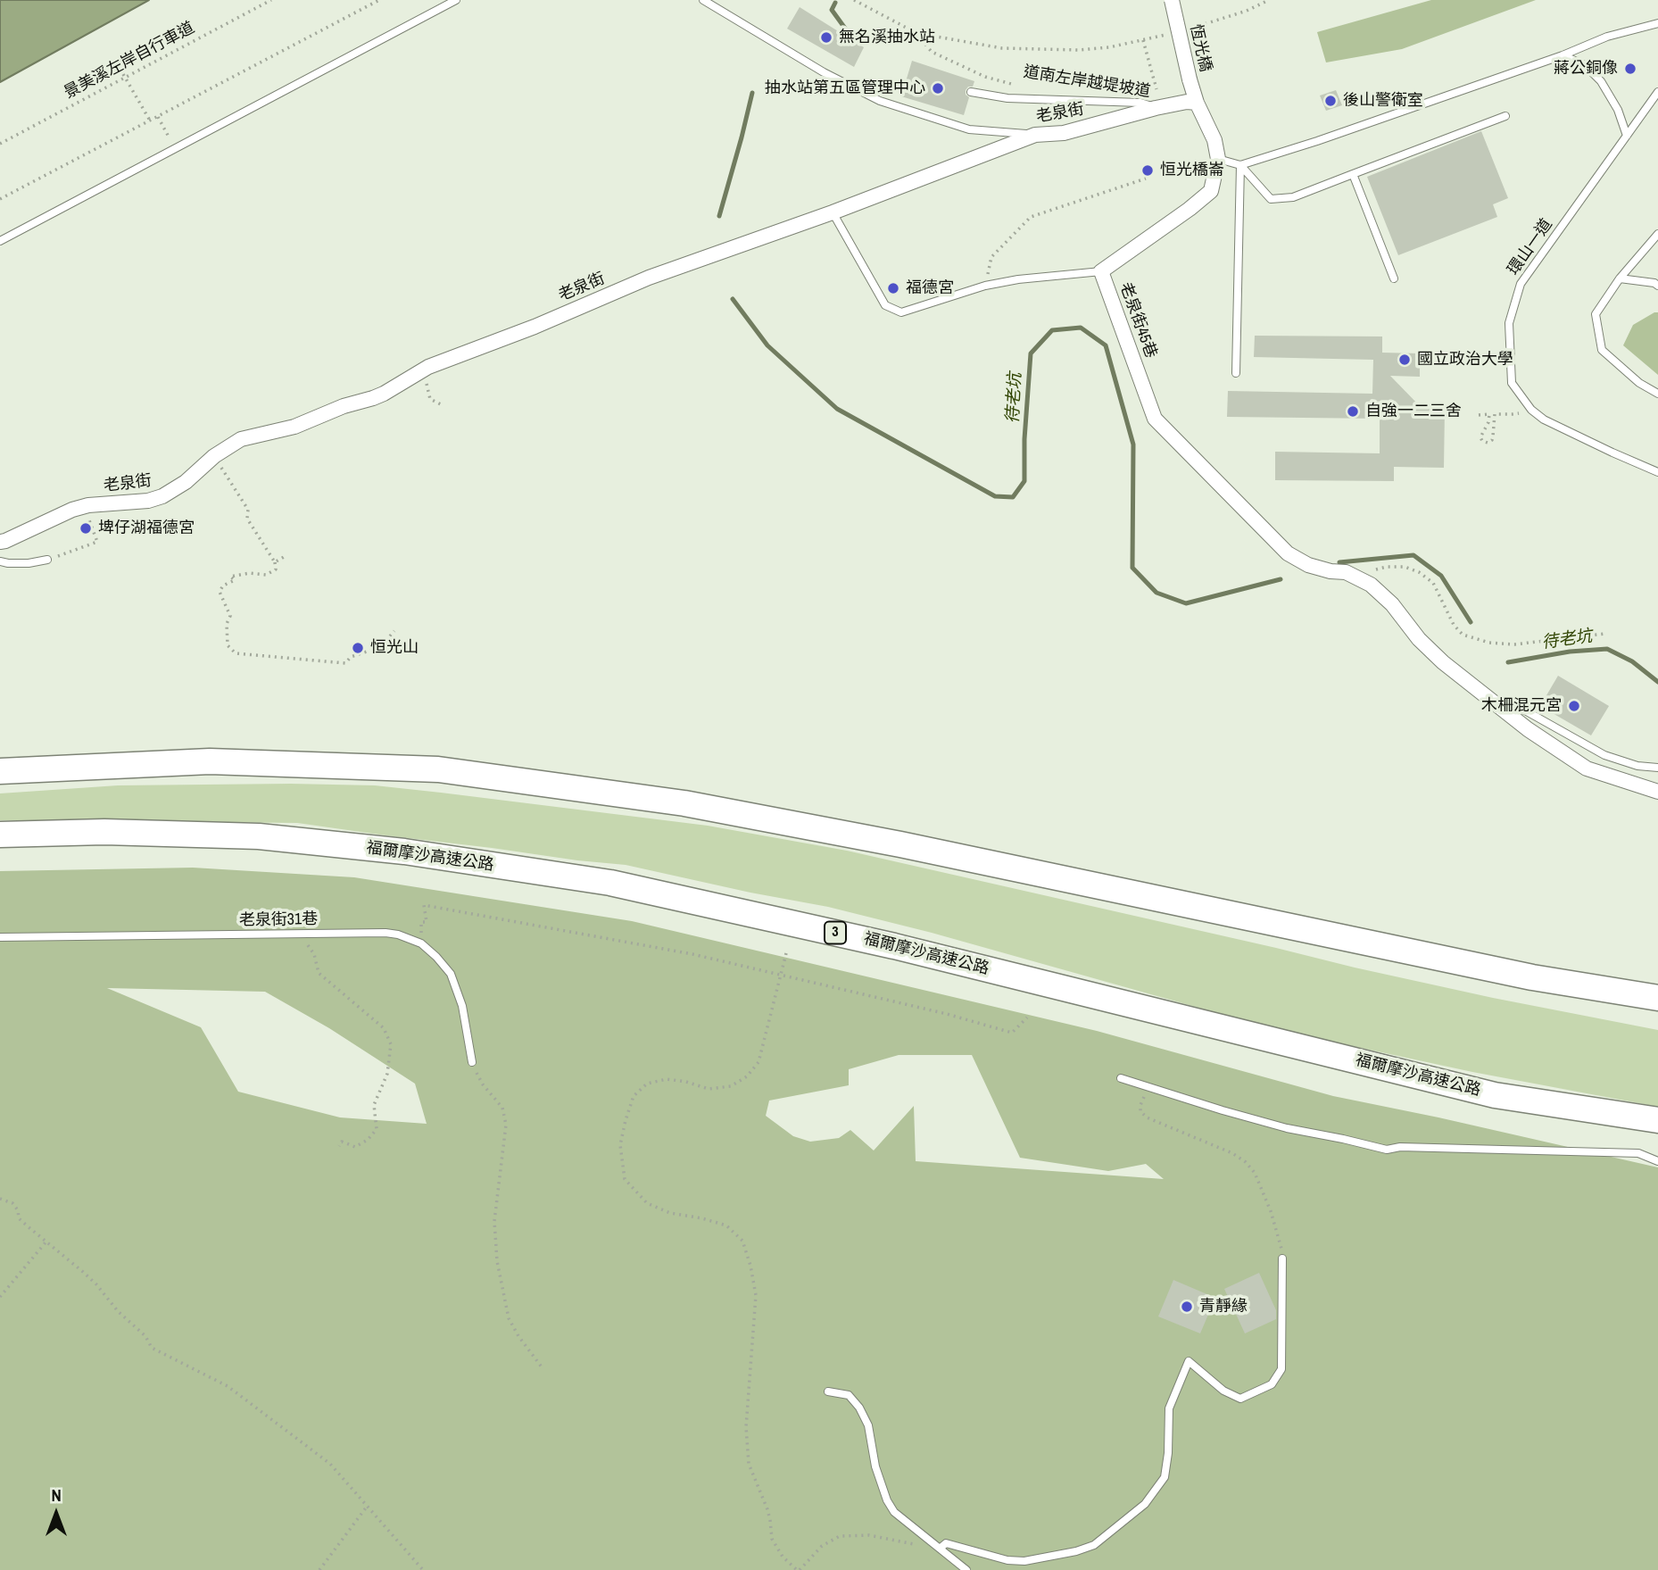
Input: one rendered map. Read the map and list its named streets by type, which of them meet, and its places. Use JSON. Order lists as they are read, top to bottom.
{
  "streets": {
    "highway": ["福爾摩沙高速公路", "3"],
    "street": ["恆光橋", "老泉街", "老泉街45巷"],
    "lane": ["道南左岸越堤坡道", "環山一道", "老泉街31巷"],
    "path": ["景美溪左岸自行車道"]
  },
  "crossings": [
    ["恆光橋", "老泉街"],
    ["恆光橋", "老泉街45巷"],
    ["道南左岸越堤坡道", "老泉街"],
    ["老泉街", "老泉街45巷"]
  ],
  "water": ["待老坑"],
  "places": [
    "無名溪抽水站",
    "蔣公銅像",
    "抽水站第五區管理中心",
    "後山警衛室",
    "恒光橋崙",
    "福德宮",
    "國立政治大學",
    "自強一二三舍",
    "埤仔湖福德宮",
    "恒光山",
    "木柵混元宮",
    "青靜緣"
  ],
  "north": "top"
}
